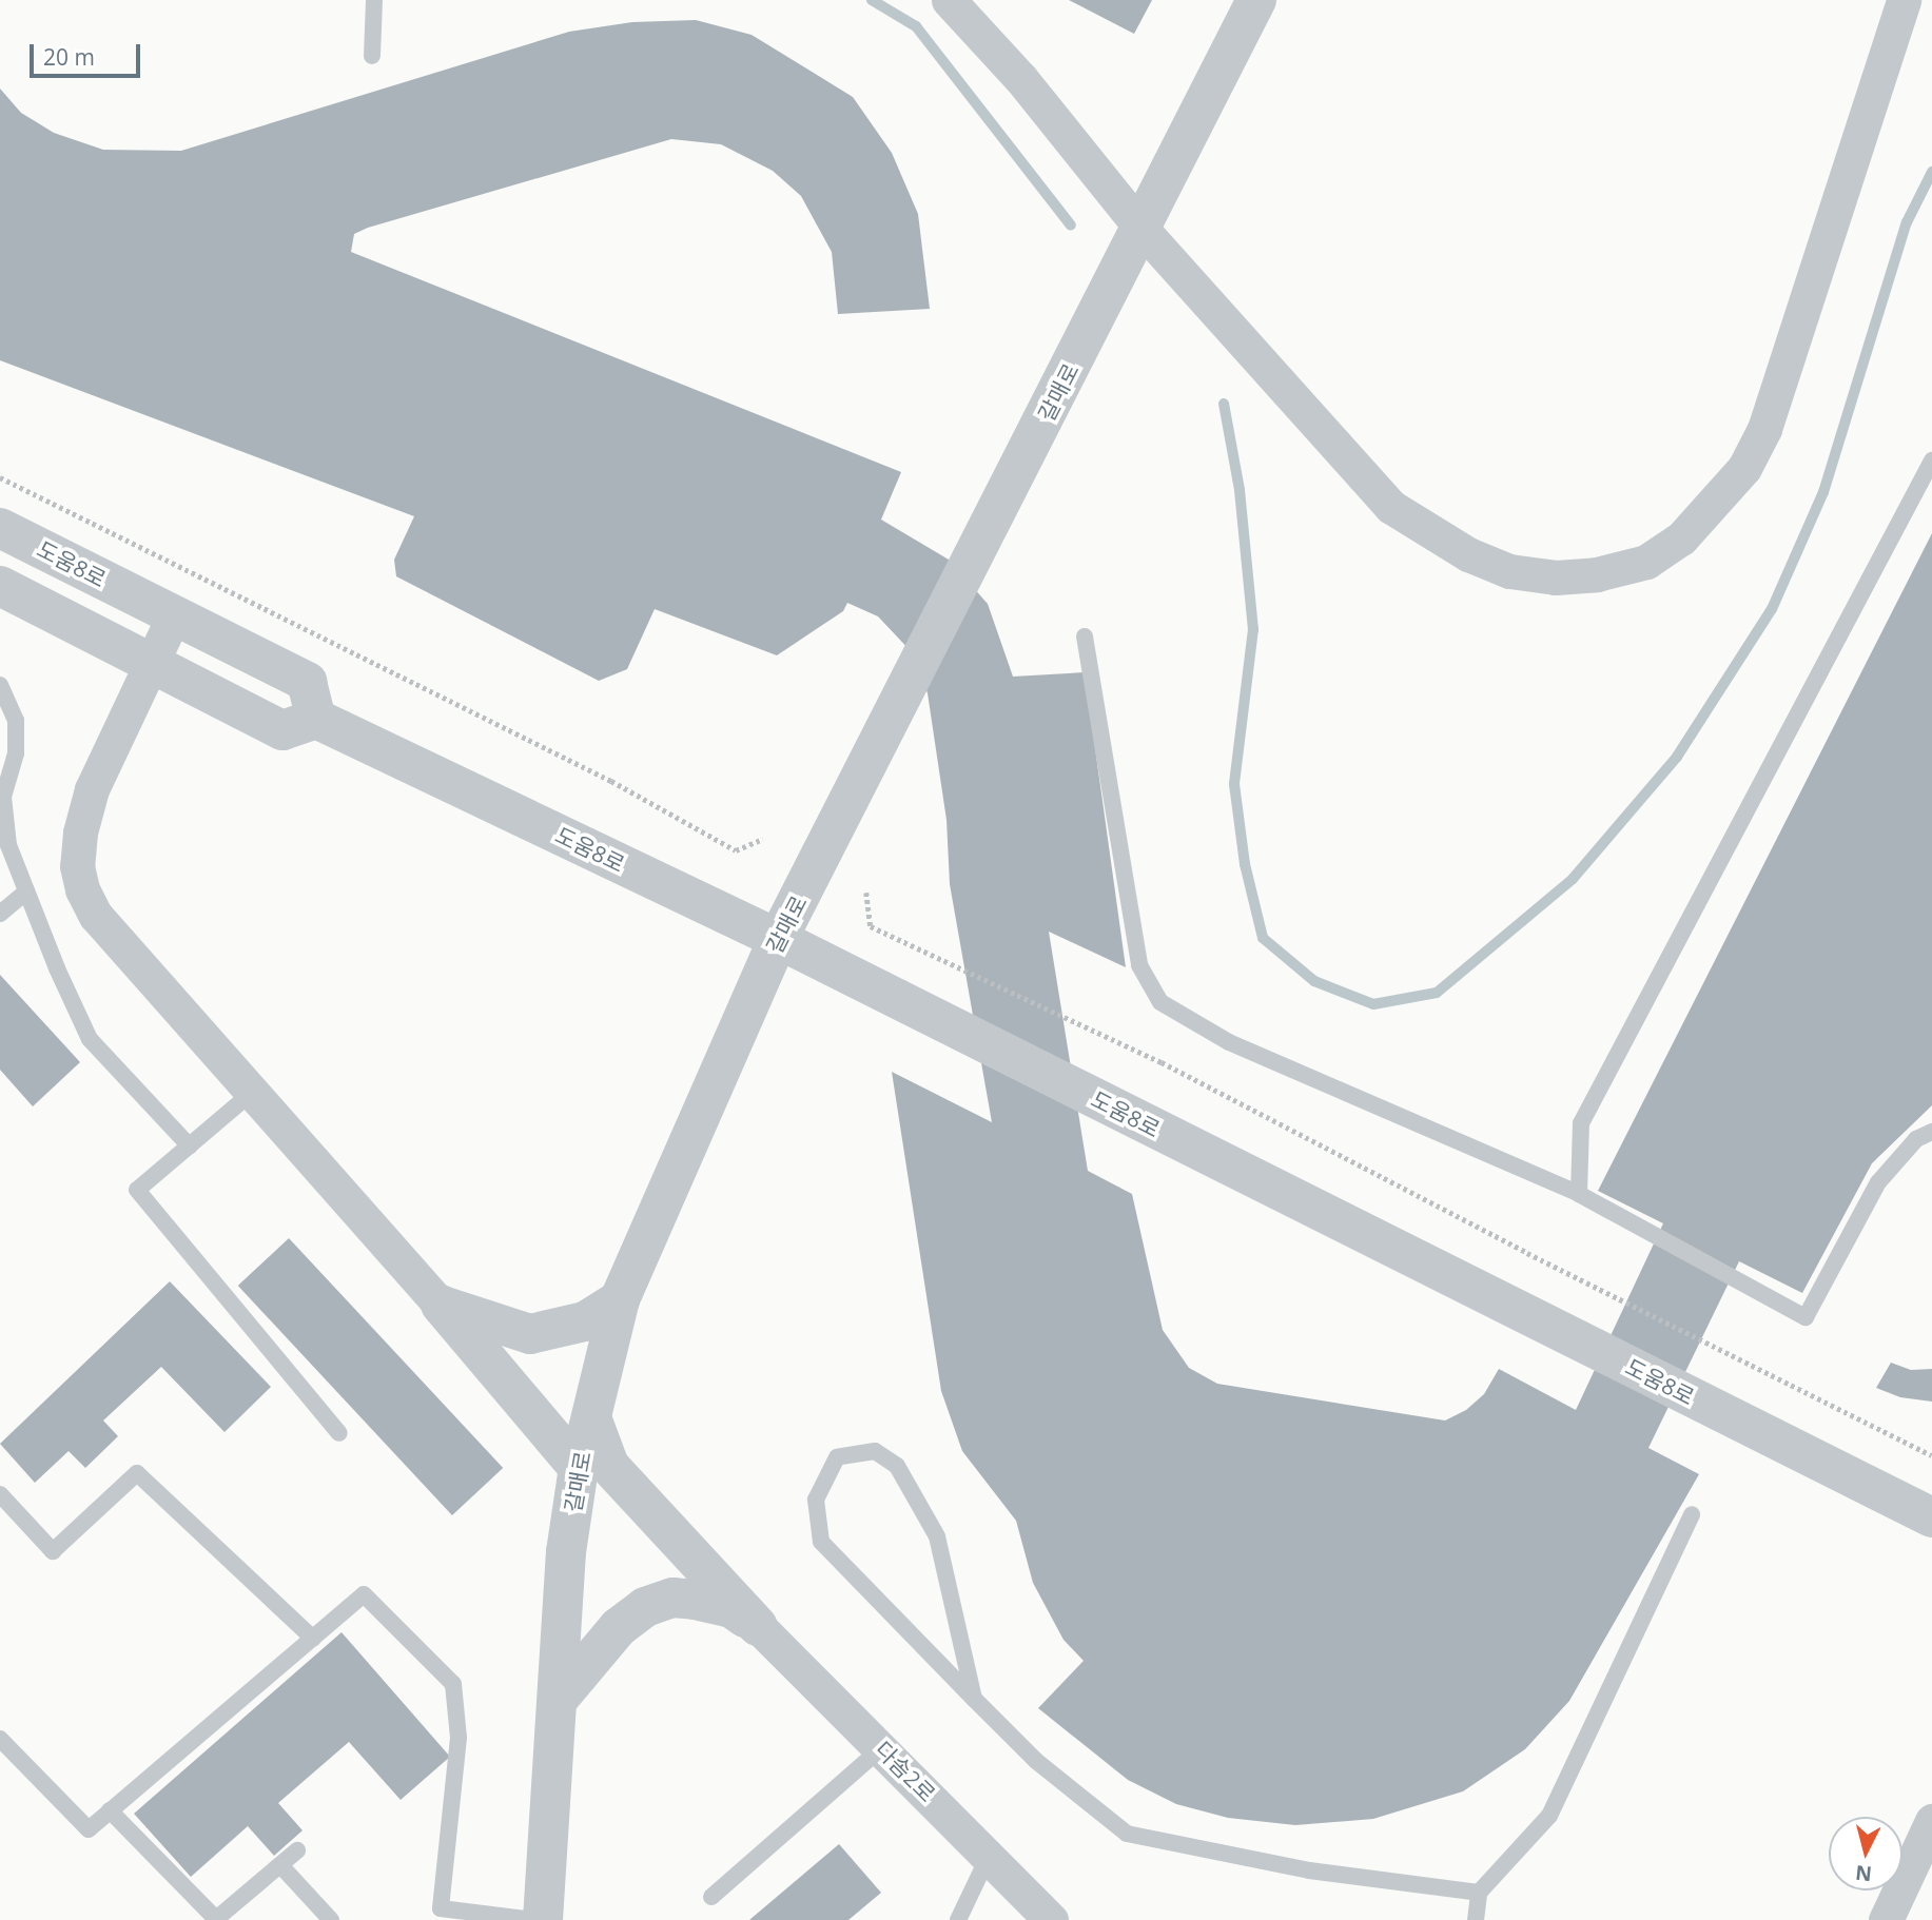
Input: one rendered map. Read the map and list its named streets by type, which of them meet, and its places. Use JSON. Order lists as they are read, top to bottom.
{
  "streets": {
    "street": ["갈매로", "도움8로", "다솜2로"]
  },
  "crossings": [
    ["갈매로", "도움8로"]
  ],
  "scale_bar": "20 m",
  "north": "bottom"
}
